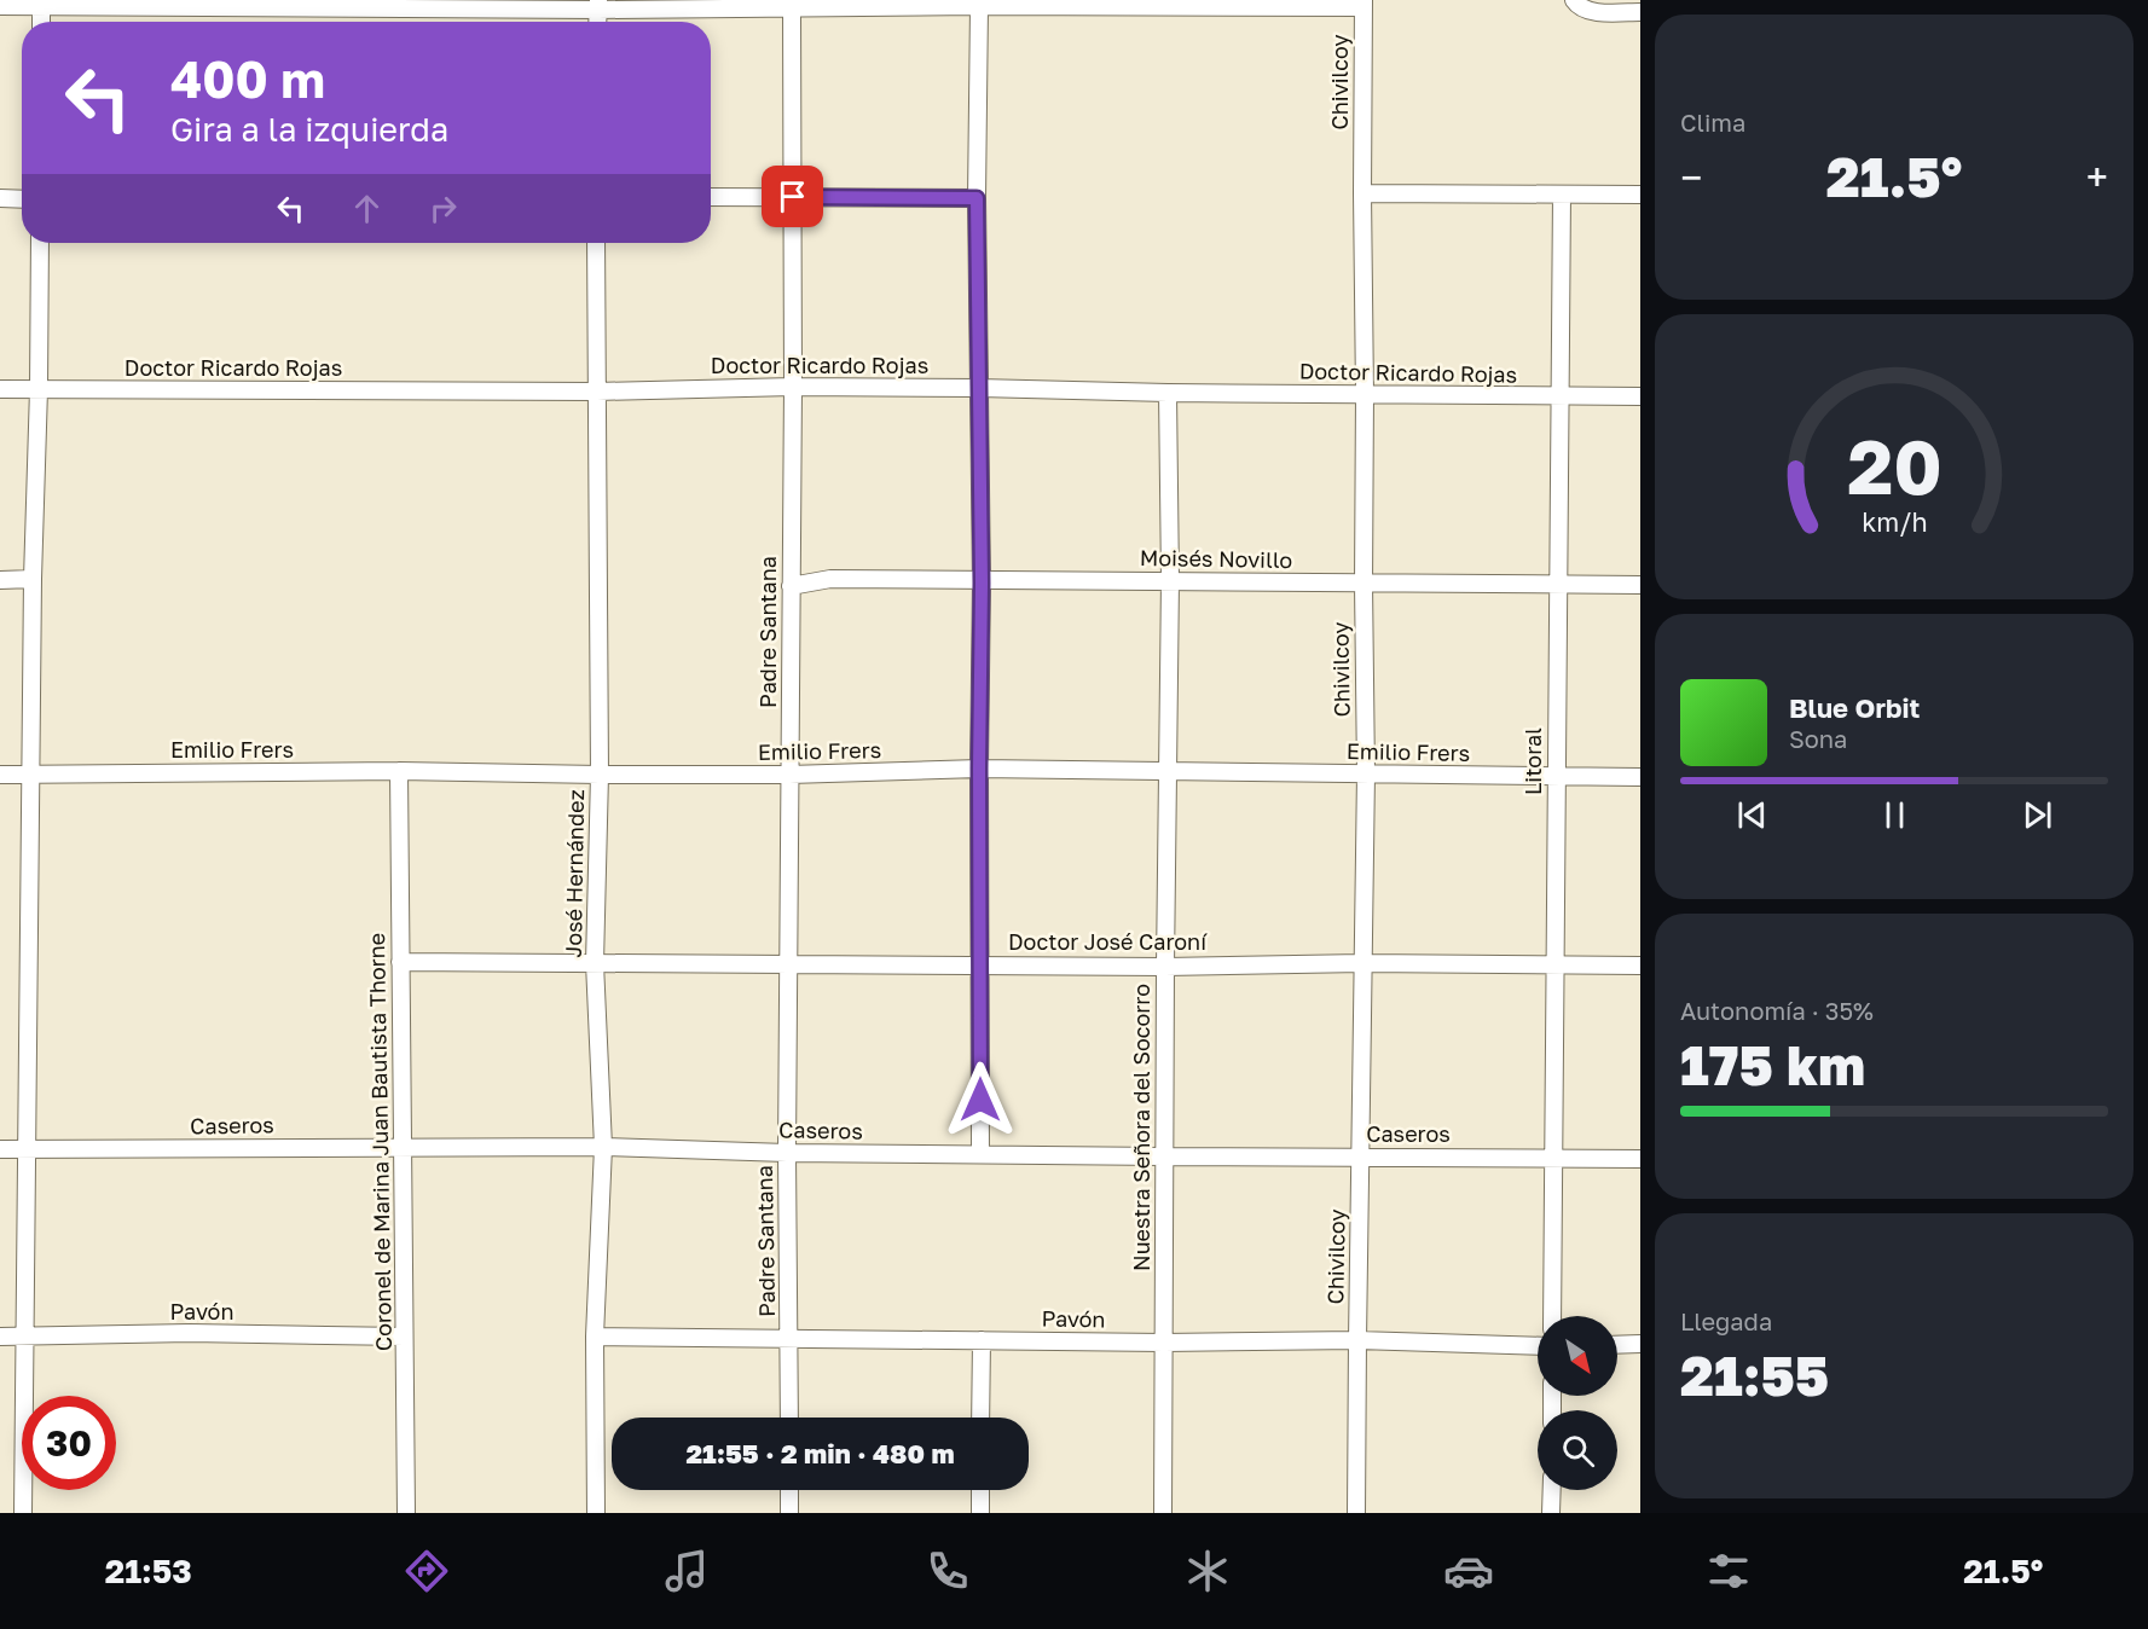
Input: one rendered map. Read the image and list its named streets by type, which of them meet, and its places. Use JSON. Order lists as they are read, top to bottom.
{
  "streets": {
    "street": [
      "Chivilcoy",
      "Doctor Ricardo Rojas",
      "Moisés Novillo",
      "Padre Santana",
      "Emilio Frers",
      "Litoral",
      "José Hernández",
      "Doctor José Caroní",
      "Caseros",
      "Nuestra Señora del Socorro",
      "Coronel de Marina Juan Bautista Thorne",
      "Pavón"
    ]
  },
  "crossings": [
    ["Chivilcoy", "Doctor Ricardo Rojas"],
    ["Chivilcoy", "Moisés Novillo"],
    ["Chivilcoy", "Emilio Frers"],
    ["Chivilcoy", "Doctor José Caroní"],
    ["Chivilcoy", "Caseros"],
    ["Chivilcoy", "Pavón"],
    ["Doctor Ricardo Rojas", "Padre Santana"],
    ["Doctor Ricardo Rojas", "Litoral"],
    ["Doctor Ricardo Rojas", "José Hernández"],
    ["Doctor Ricardo Rojas", "Nuestra Señora del Socorro"],
    ["Moisés Novillo", "Padre Santana"],
    ["Moisés Novillo", "Litoral"],
    ["Moisés Novillo", "Nuestra Señora del Socorro"],
    ["Padre Santana", "Emilio Frers"],
    ["Padre Santana", "Doctor José Caroní"],
    ["Padre Santana", "Caseros"],
    ["Padre Santana", "Pavón"],
    ["Emilio Frers", "Litoral"],
    ["Emilio Frers", "José Hernández"],
    ["Emilio Frers", "Nuestra Señora del Socorro"],
    ["Emilio Frers", "Coronel de Marina Juan Bautista Thorne"],
    ["Litoral", "Doctor José Caroní"],
    ["Litoral", "Caseros"],
    ["José Hernández", "Doctor José Caroní"],
    ["José Hernández", "Caseros"],
    ["José Hernández", "Pavón"],
    ["Doctor José Caroní", "Nuestra Señora del Socorro"],
    ["Doctor José Caroní", "Coronel de Marina Juan Bautista Thorne"],
    ["Caseros", "Nuestra Señora del Socorro"],
    ["Caseros", "Coronel de Marina Juan Bautista Thorne"],
    ["Nuestra Señora del Socorro", "Pavón"],
    ["Coronel de Marina Juan Bautista Thorne", "Pavón"]
  ],
  "north": "bottom right",
  "page": {
    "tile": [
      "Clima",
      ["Autonomía · 35%", "175 km"],
      ["Llegada", "21:55"]
    ],
    "turn": ["400 m", "Gira a la izquierda"],
    "heat": ["−", "21.5°", "+"],
    "song": ["Blue Orbit", "Sona"],
    "limit": "30",
    "trip": "21:55 · 2 min · 480 m",
    "tabs": ["21:53", "21.5°"],
    "gauge": ["20", "km/h"]
  }
}
